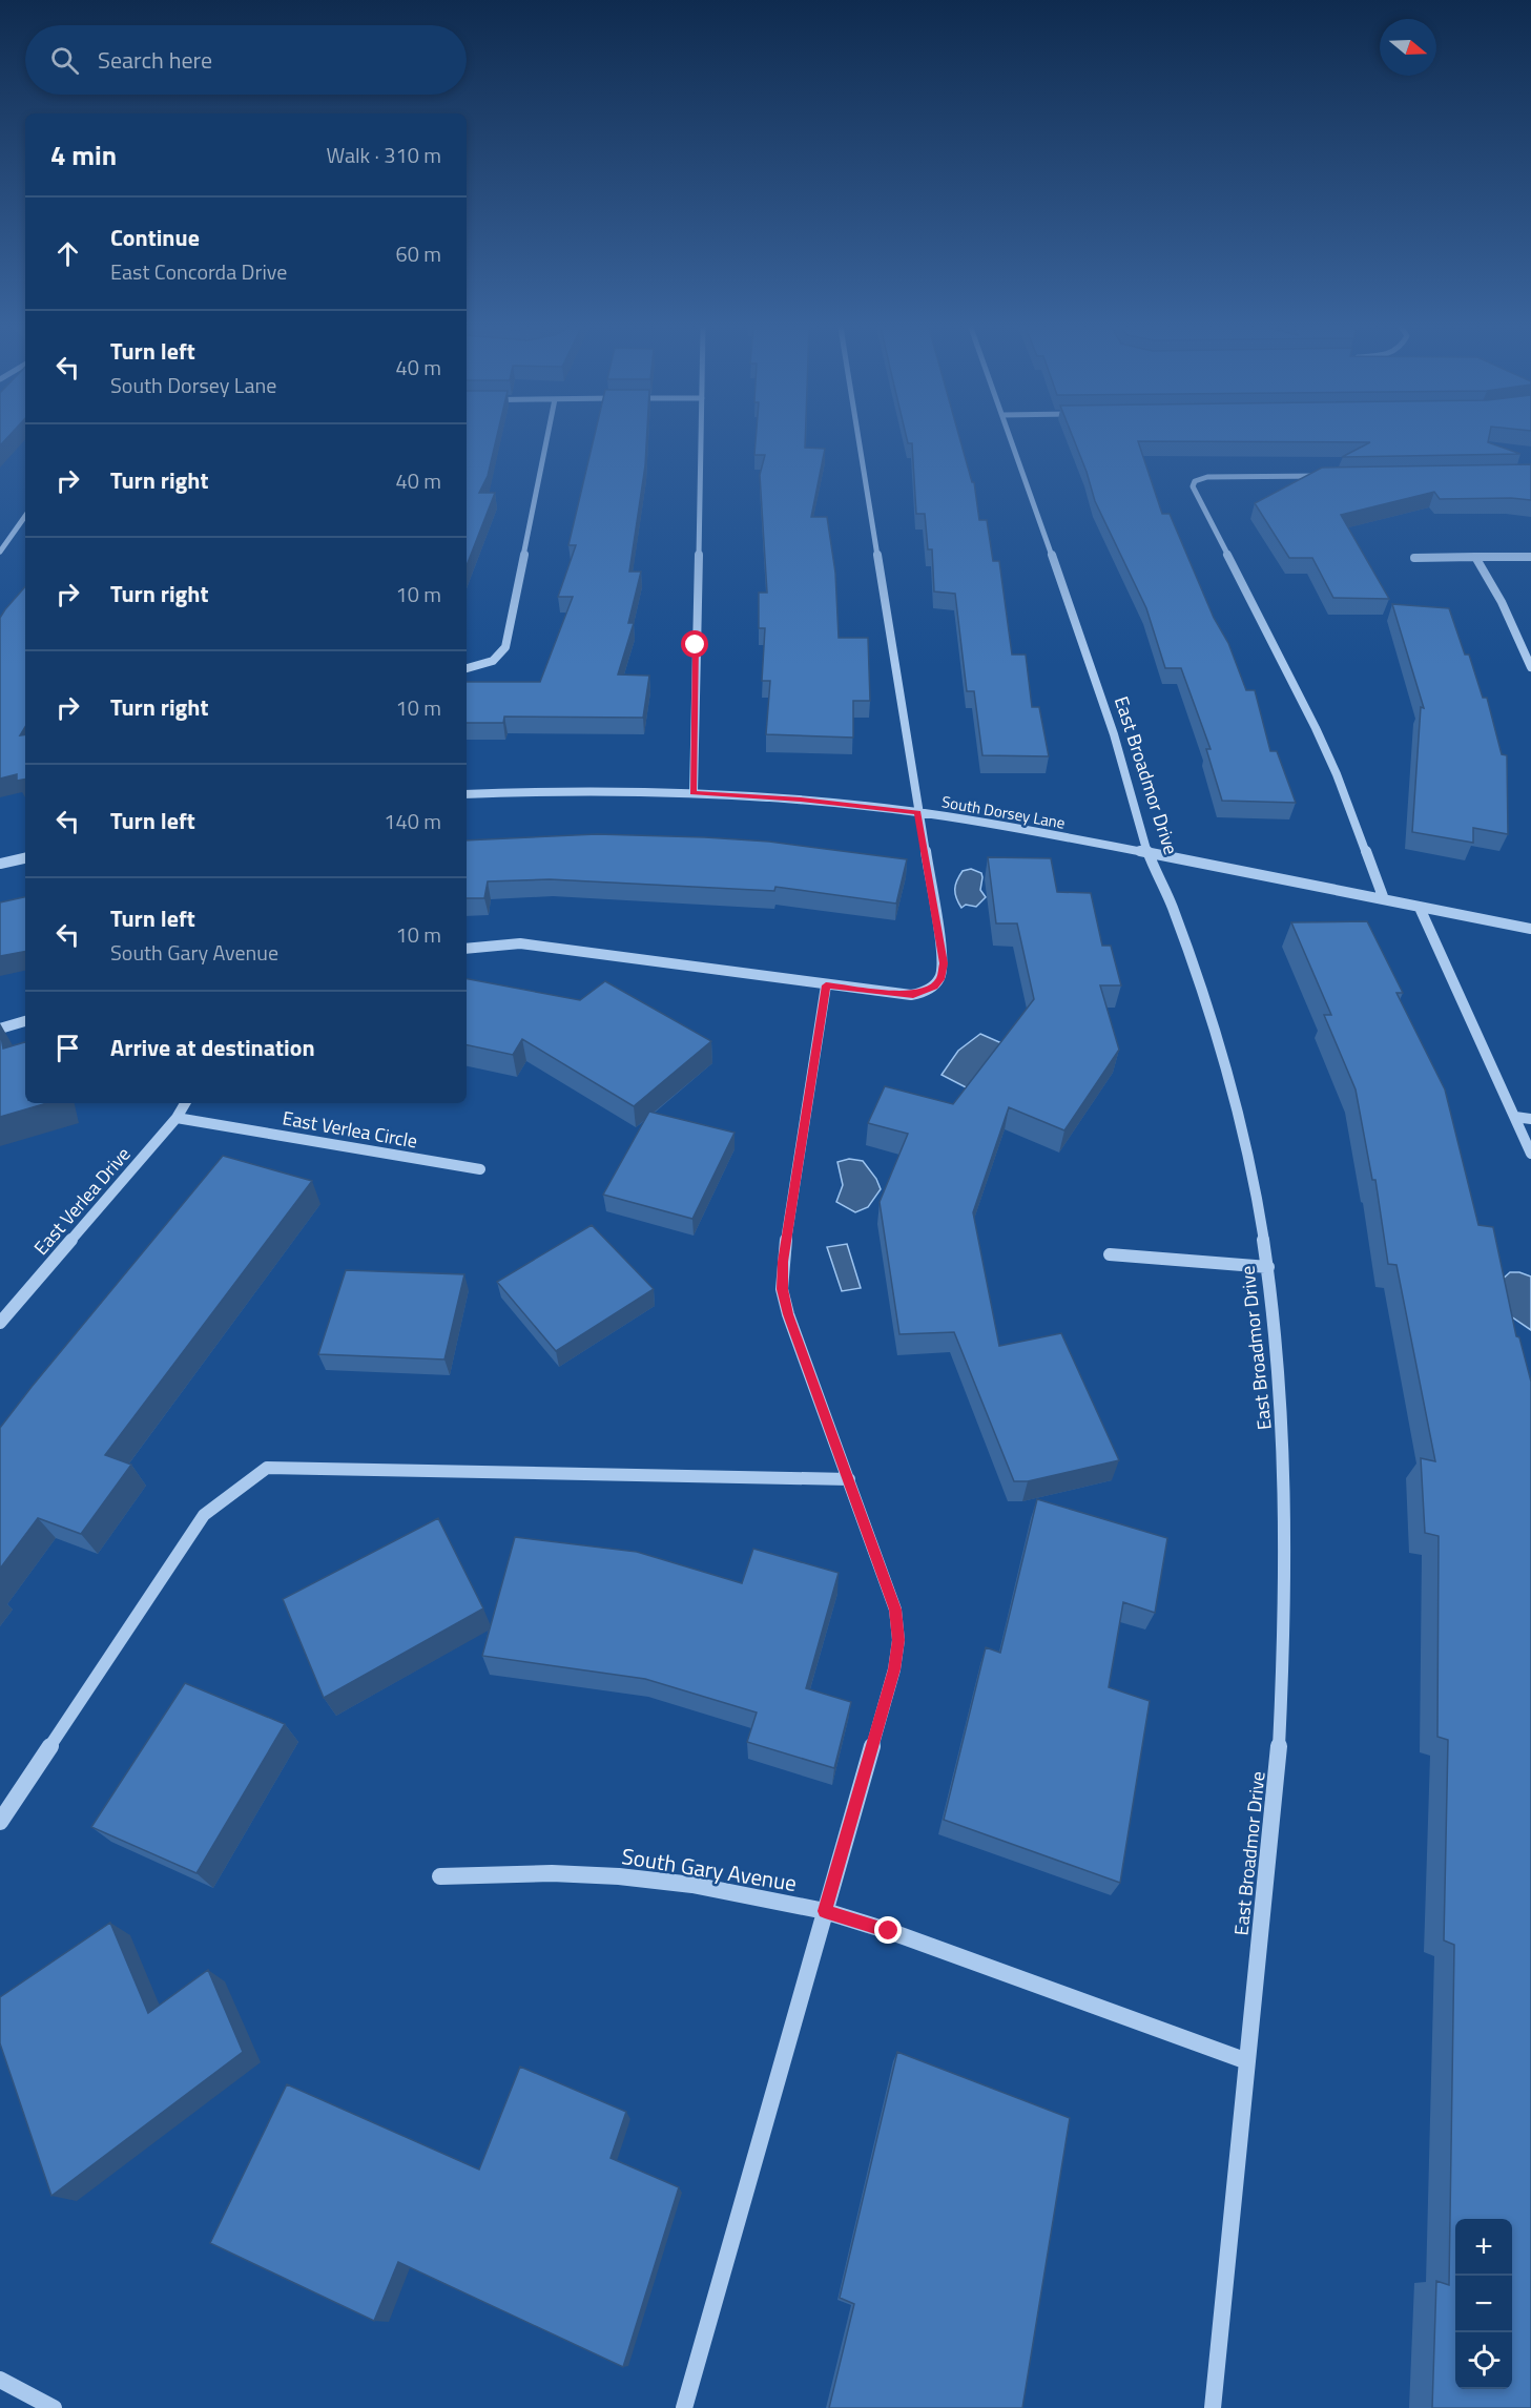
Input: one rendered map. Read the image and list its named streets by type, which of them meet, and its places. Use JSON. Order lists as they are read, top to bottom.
{
  "streets": {
    "street": [
      "East Broadmor Drive",
      "South Dorsey Lane",
      "East Verlea Circle",
      "East Verlea Drive",
      "South Gary Avenue"
    ]
  },
  "crossings": [
    ["East Broadmor Drive", "South Dorsey Lane"],
    ["East Broadmor Drive", "South Gary Avenue"],
    ["East Verlea Circle", "East Verlea Drive"]
  ],
  "north": "right",
  "page": {
    "search": "Search here",
    "heading": ["4 min", "Walk · 310 m"],
    "list": [
      ["Continue", "East Concorda Drive", "60 m"],
      ["Turn left", "South Dorsey Lane", "40 m"],
      ["Turn right", "40 m"],
      ["Turn right", "10 m"],
      ["Turn right", "10 m"],
      ["Turn left", "140 m"],
      ["Turn left", "South Gary Avenue", "10 m"],
      "Arrive at destination"
    ],
    "map_buttons": ["+", "−"]
  }
}
